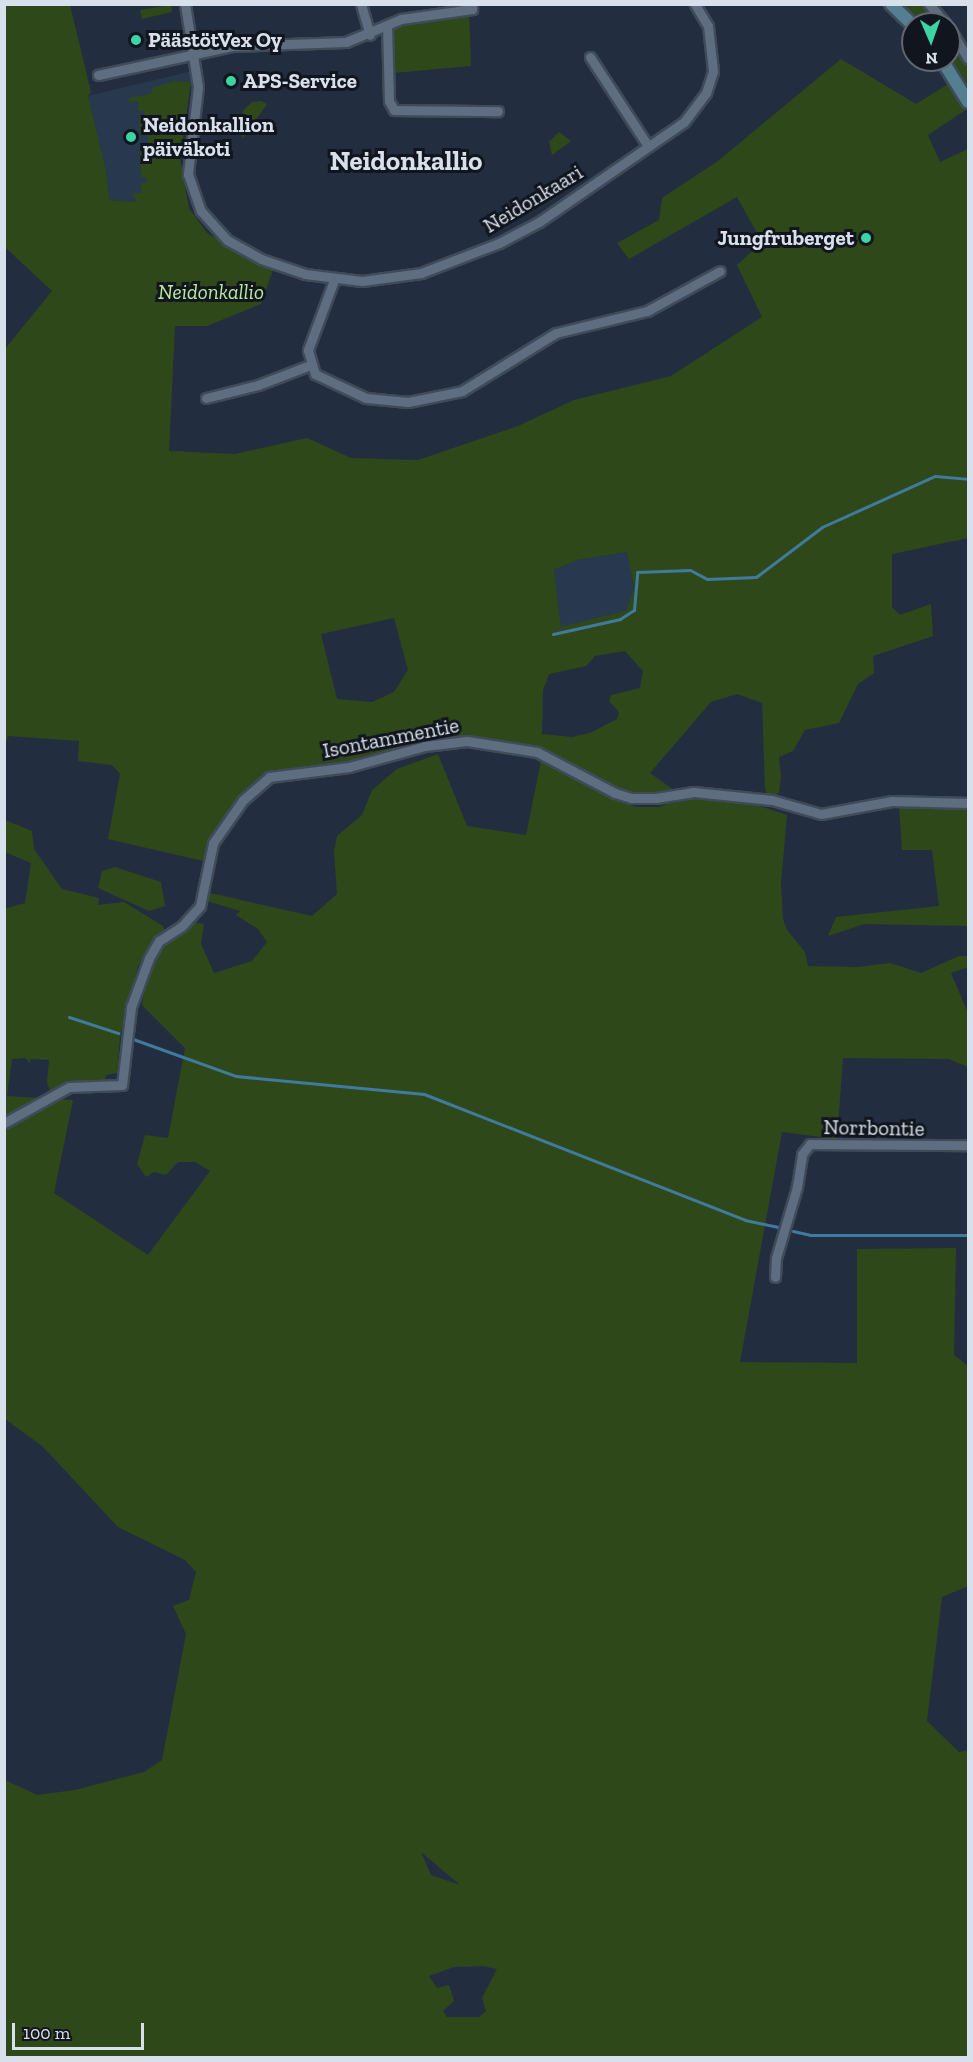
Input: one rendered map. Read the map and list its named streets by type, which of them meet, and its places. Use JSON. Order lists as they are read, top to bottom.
{
  "streets": {
    "street": ["Neidonkaari", "Isontammentie", "Norrbontie"]
  },
  "districts": ["Neidonkallio"],
  "parks": ["Neidonkallio"],
  "places": [
    "PäästötVex Oy",
    "APS-Service",
    "Neidonkallion päiväkoti",
    "Jungfruberget"
  ],
  "scale_bar": "100 m",
  "north": "bottom"
}
